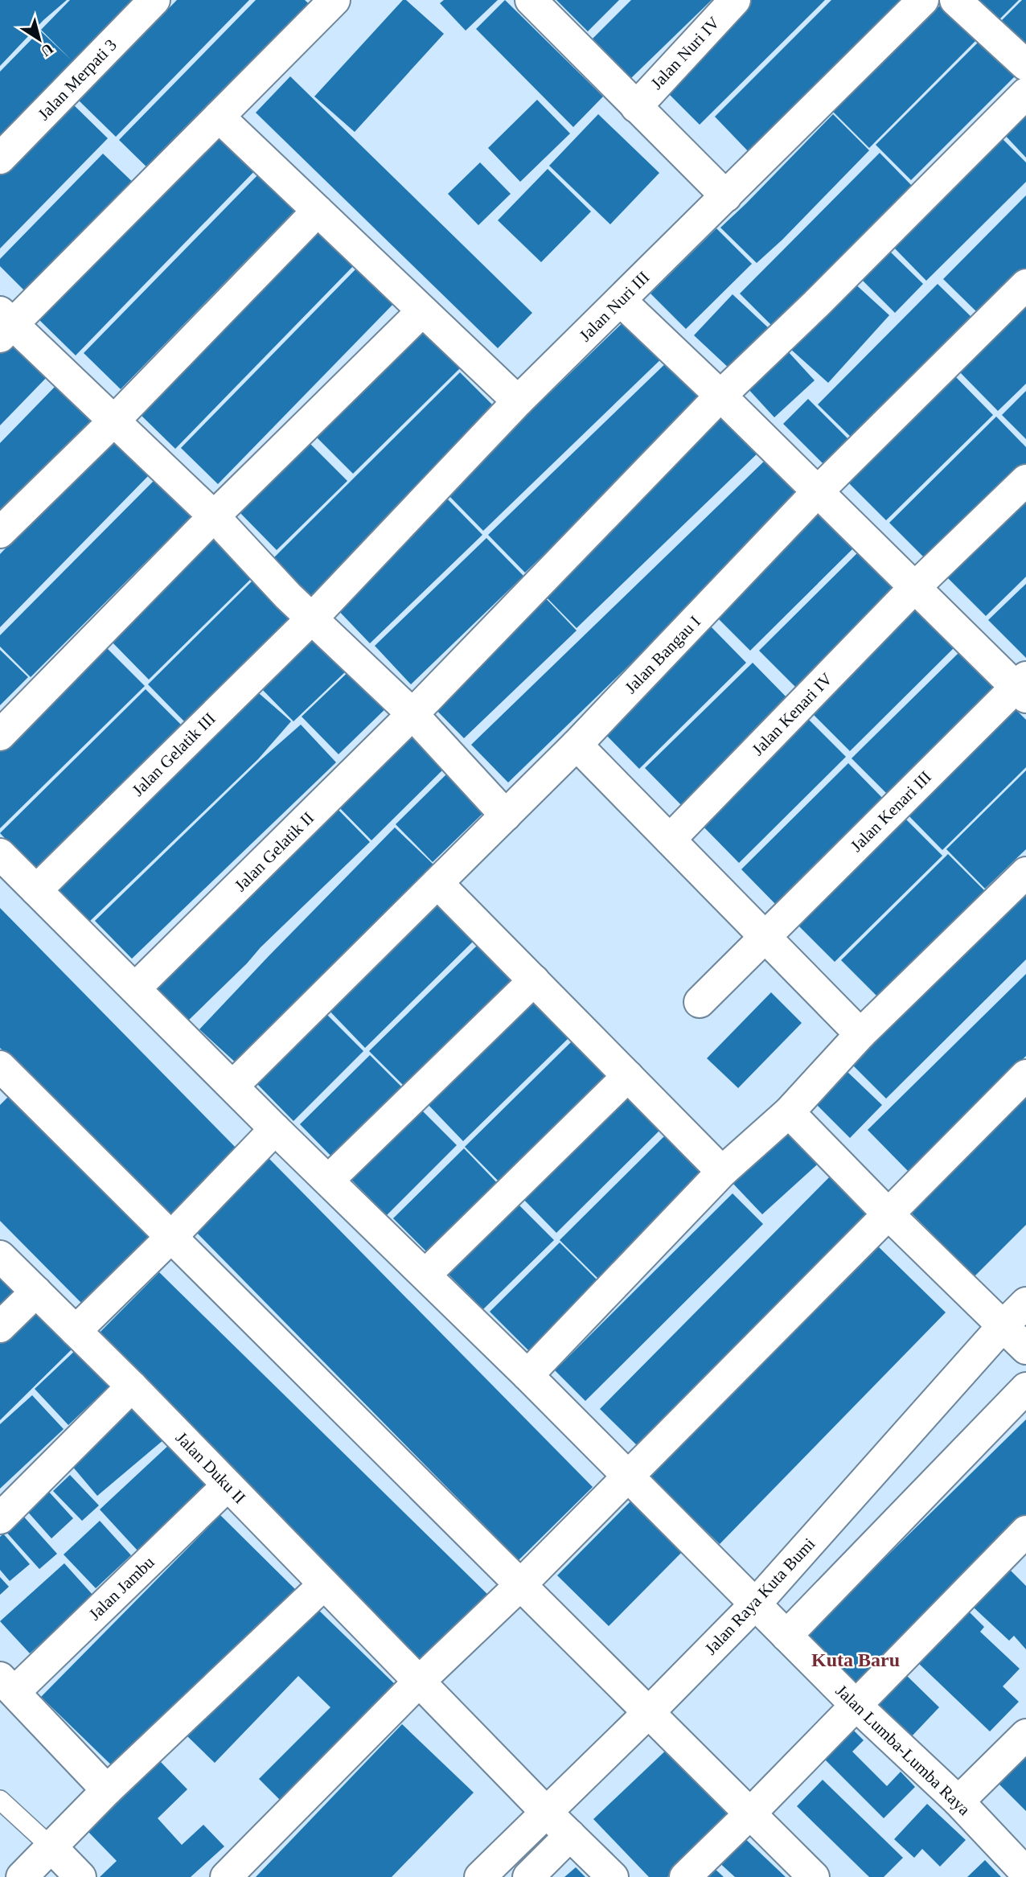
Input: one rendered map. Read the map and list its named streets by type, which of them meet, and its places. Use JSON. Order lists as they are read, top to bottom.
{
  "streets": {
    "street": [
      "Jalan Nuri IV",
      "Jalan Merpati 3",
      "Jalan Nuri III",
      "Jalan Bangau I",
      "Jalan Kenari IV",
      "Jalan Gelatik III",
      "Jalan Kenari III",
      "Jalan Gelatik II",
      "Jalan Duku II",
      "Jalan Jambu",
      "Jalan Raya Kuta Bumi",
      "Jalan Lumba-Lumba Raya"
    ]
  },
  "crossings": [
    ["Jalan Nuri III", "Jalan Gelatik III"],
    ["Jalan Bangau I", "Jalan Lumba-Lumba Raya"],
    ["Jalan Gelatik III", "Jalan Lumba-Lumba Raya"],
    ["Jalan Gelatik II", "Jalan Lumba-Lumba Raya"],
    ["Jalan Duku II", "Jalan Jambu"],
    ["Jalan Duku II", "Jalan Raya Kuta Bumi"],
    ["Jalan Raya Kuta Bumi", "Jalan Lumba-Lumba Raya"]
  ],
  "districts": ["Kuta Baru"],
  "north": "bottom right"
}
